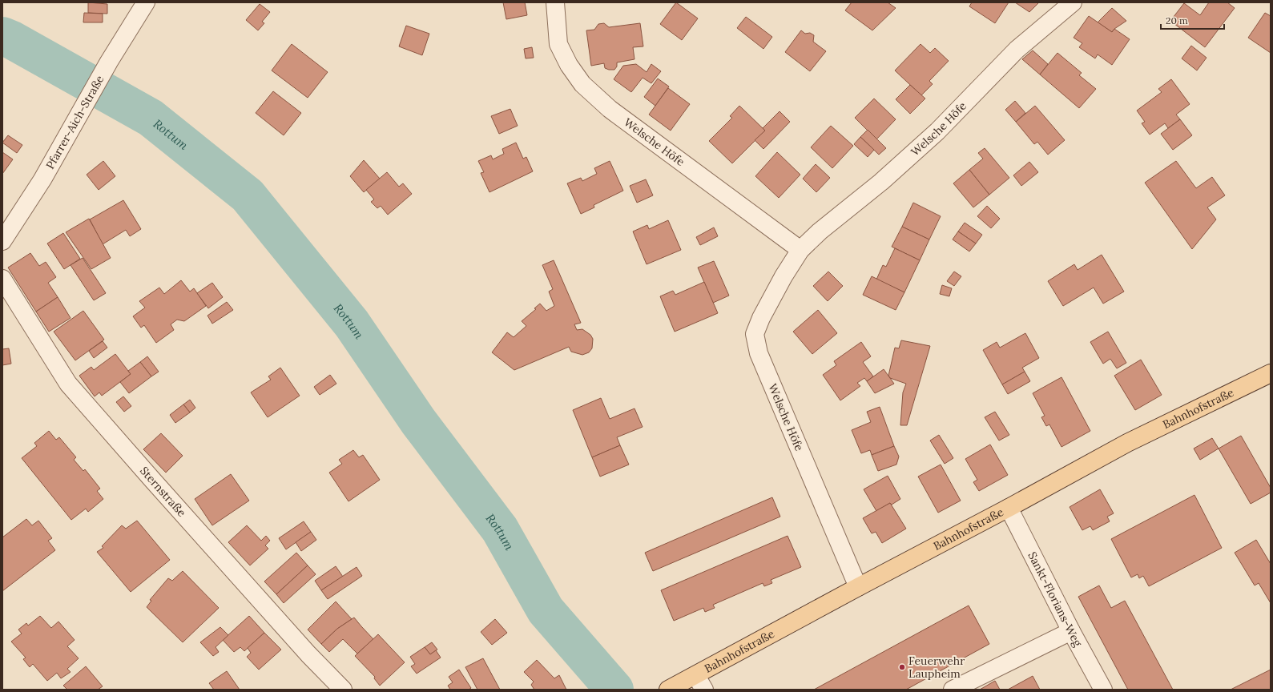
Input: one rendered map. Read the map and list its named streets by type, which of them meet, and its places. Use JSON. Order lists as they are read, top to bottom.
{
  "streets": {
    "main road": ["Bahnhofstraße"],
    "street": [
      "Pfarrer-Aich-Straße",
      "Welsche Höfe",
      "Sternstraße",
      "Sankt-Florians-Weg"
    ]
  },
  "crossings": [
    ["Welsche Höfe", "Bahnhofstraße"],
    ["Bahnhofstraße", "Sankt-Florians-Weg"]
  ],
  "water": ["Rottum"],
  "places": ["Feuerwehr Laupheim"],
  "scale_bar": "20 m"
}
